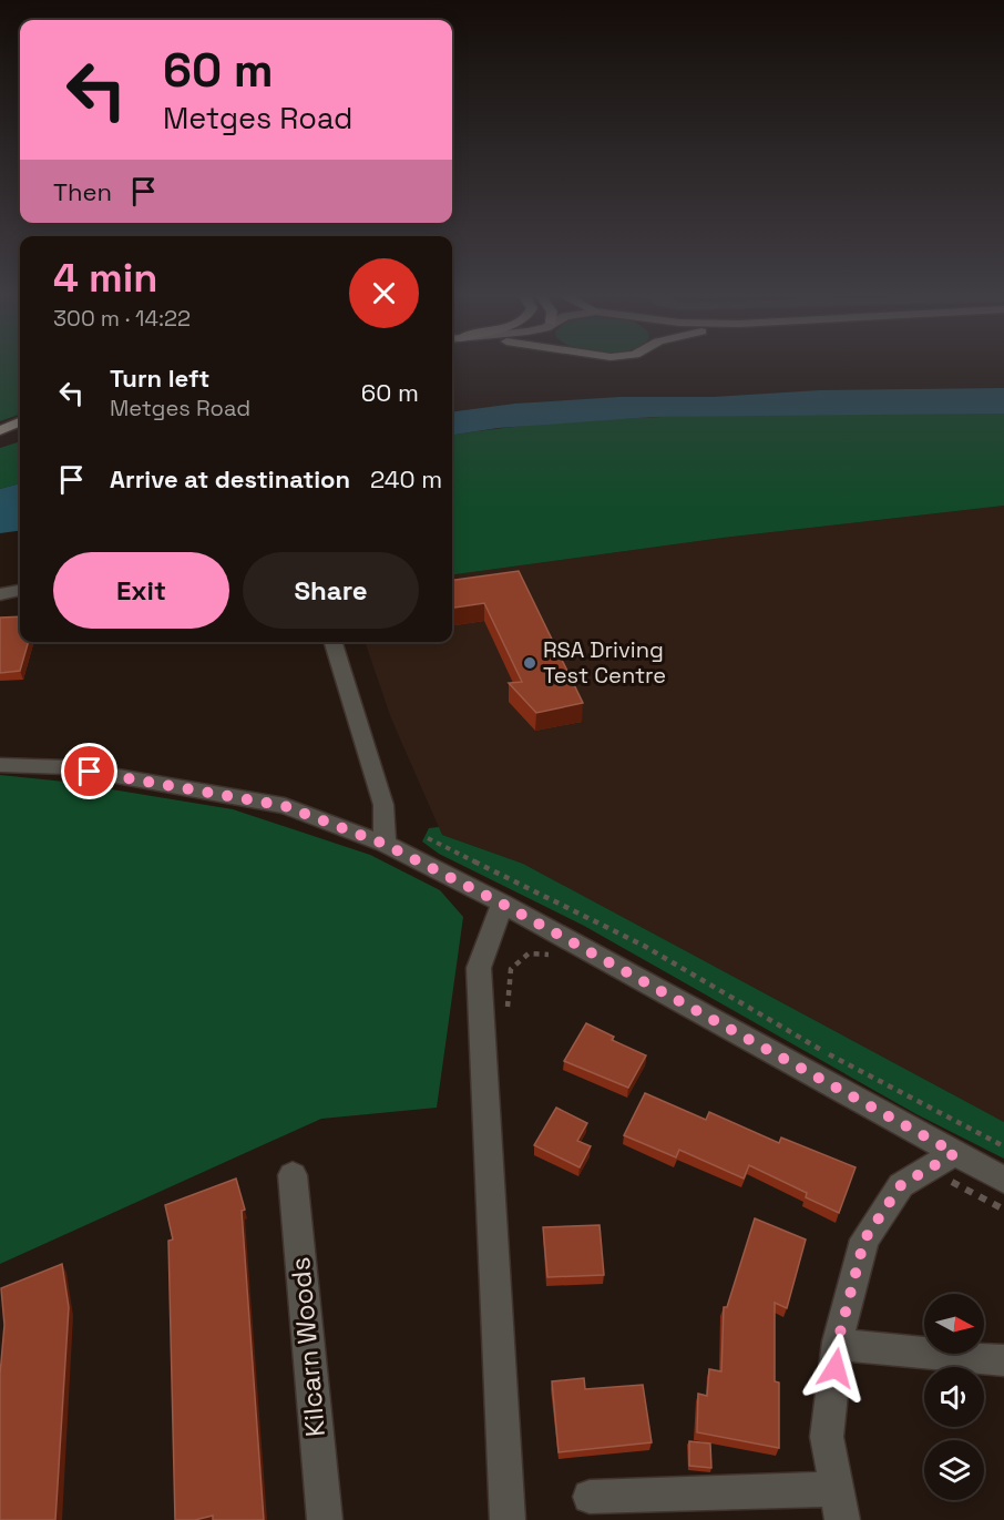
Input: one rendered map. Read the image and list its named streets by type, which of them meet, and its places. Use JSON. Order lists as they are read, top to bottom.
{
  "streets": {
    "street": ["Kilcarn Woods"]
  },
  "places": ["RSA Driving Test Centre"],
  "north": "right",
  "page": {
    "turn": ["60 m", "Metges Road"],
    "then": "Then",
    "heading": ["4 min", "300 m · 14:22"],
    "list": [
      {
        "name": "Turn left",
        "note": "Metges Road",
        "value": "60 m"
      },
      {
        "name": "Arrive at destination",
        "value": "240 m"
      }
    ],
    "buttons": ["Exit", "Share"]
  }
}
